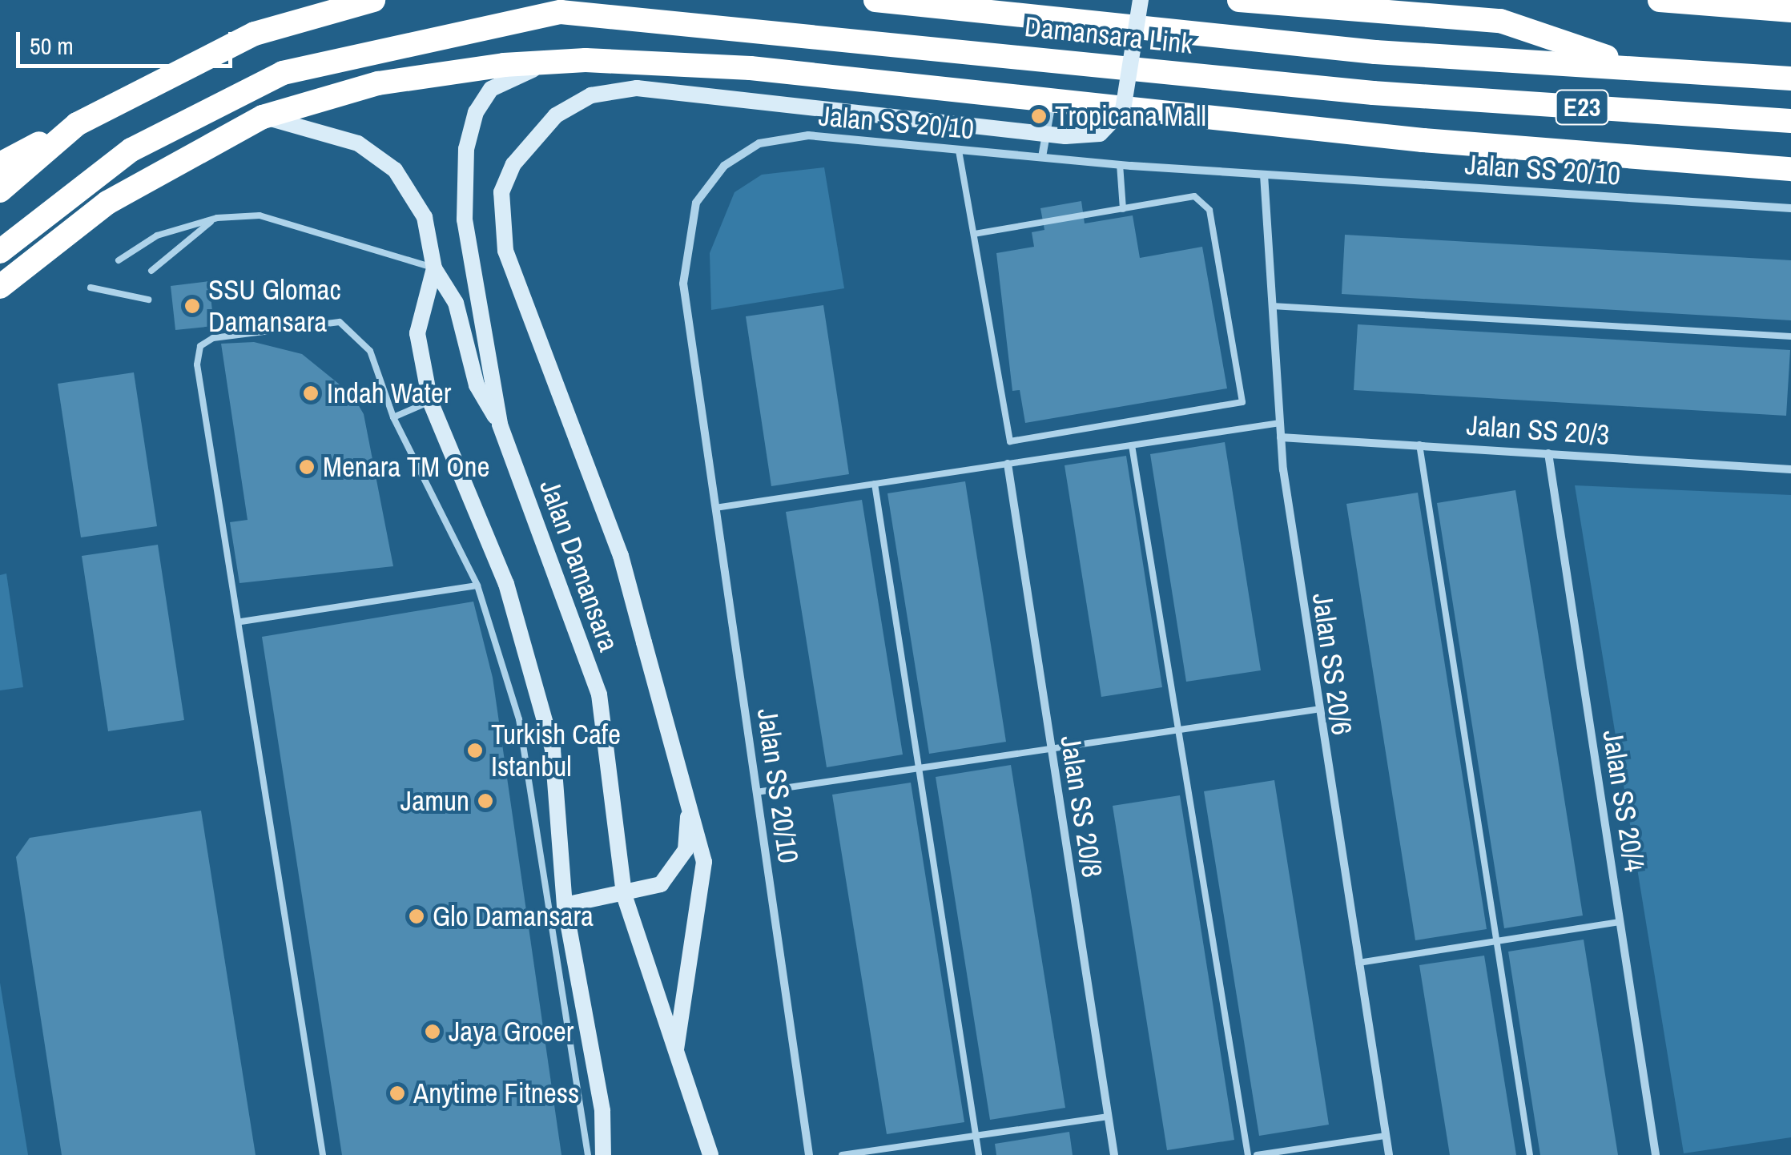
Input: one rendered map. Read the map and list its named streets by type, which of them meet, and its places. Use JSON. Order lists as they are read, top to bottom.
{
  "streets": {
    "highway": ["Damansara Link", "E23"],
    "main road": ["Jalan Damansara"],
    "street": [
      "Jalan SS 20/10",
      "Jalan SS 20/3",
      "Jalan SS 20/6",
      "Jalan SS 20/4",
      "Jalan SS 20/8"
    ]
  },
  "crossings": [
    ["Jalan SS 20/10", "Jalan SS 20/6"],
    ["Jalan SS 20/3", "Jalan SS 20/6"],
    ["Jalan SS 20/3", "Jalan SS 20/4"]
  ],
  "places": [
    "Tropicana Mall",
    "SSU Glomac Damansara",
    "Indah Water",
    "Menara TM One",
    "Turkish Cafe Istanbul",
    "Jamun",
    "Glo Damansara",
    "Jaya Grocer",
    "Anytime Fitness"
  ],
  "scale_bar": "50 m"
}
